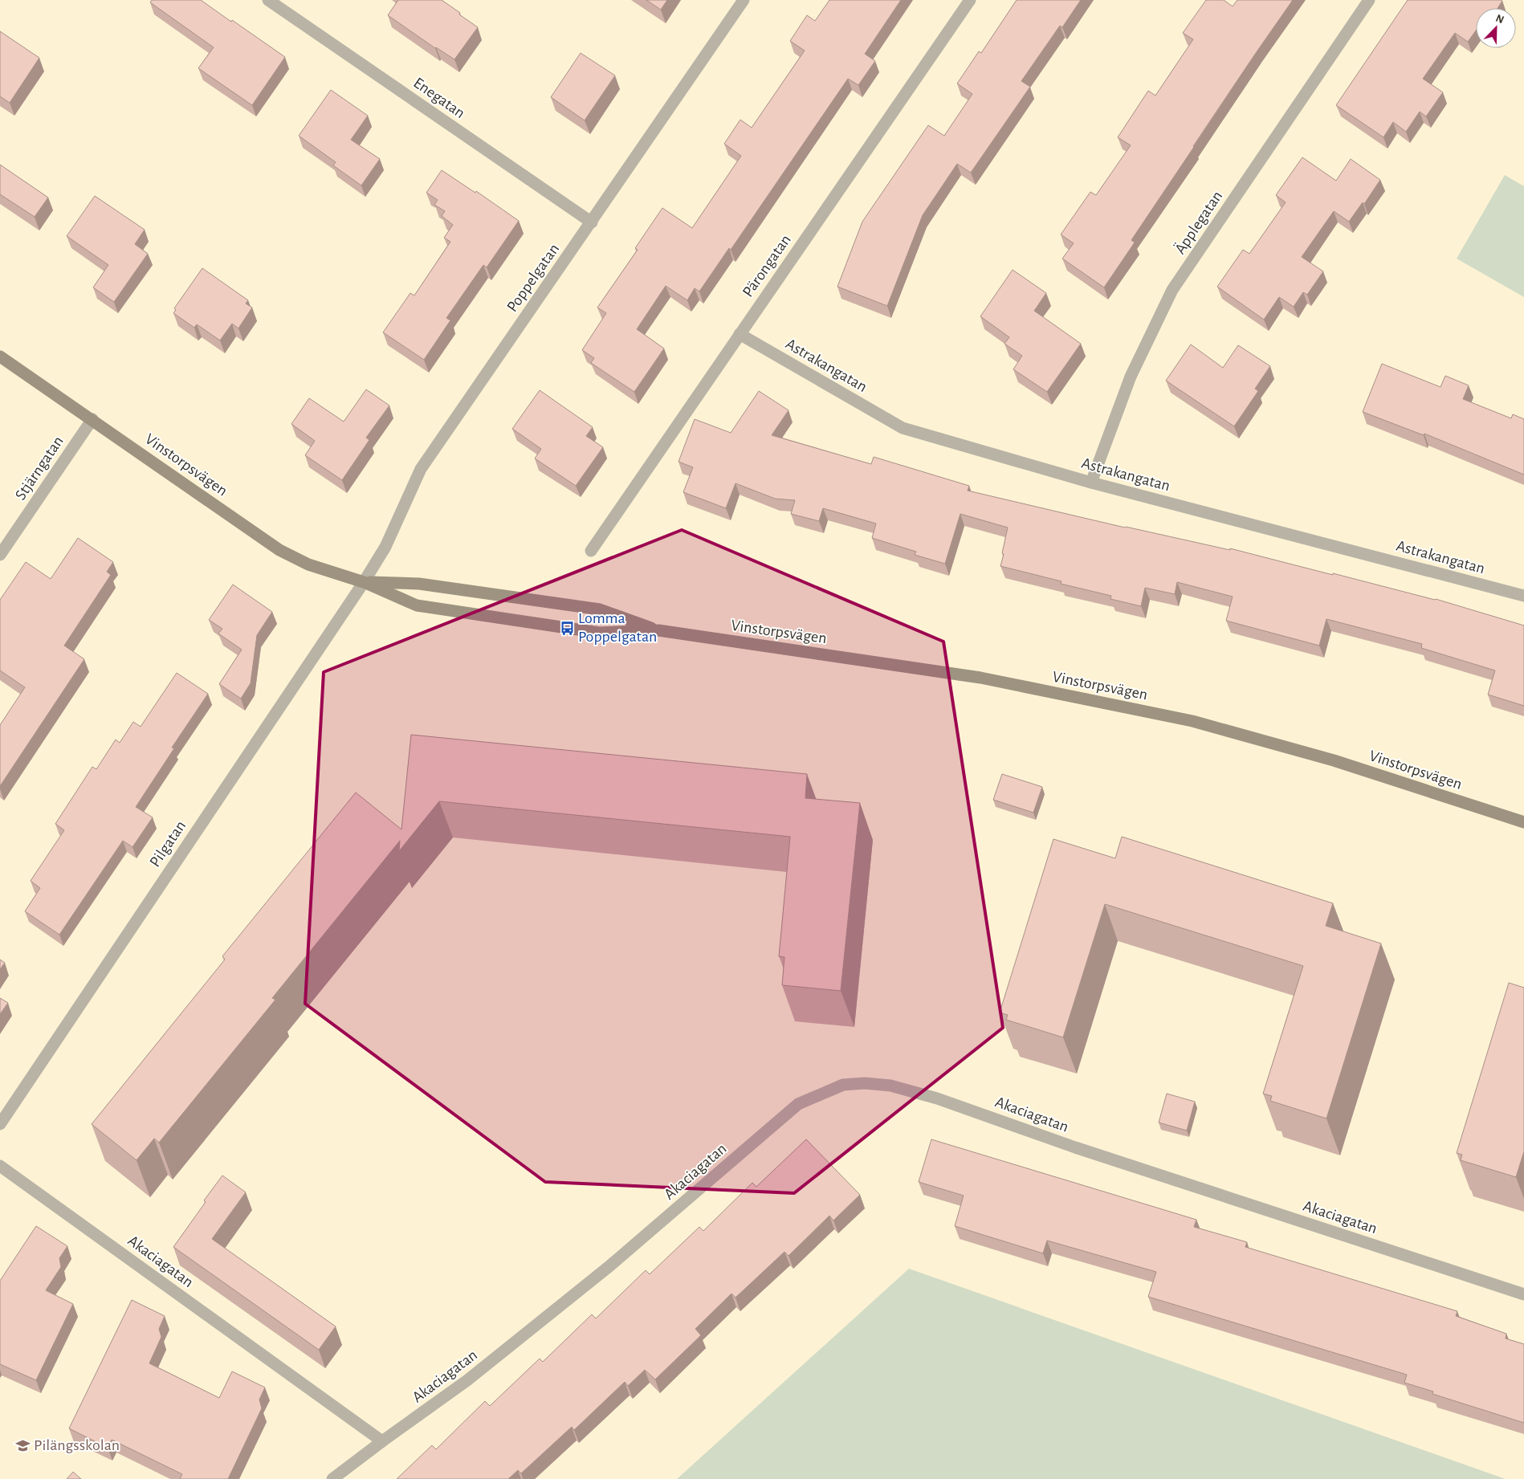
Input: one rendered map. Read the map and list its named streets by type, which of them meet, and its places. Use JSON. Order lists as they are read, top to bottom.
{
  "streets": {
    "street": [
      "Enegatan",
      "Äpplegatan",
      "Pärongatan",
      "Poppelgatan",
      "Astrakangatan",
      "Vinstorpsvägen",
      "Stjärngatan",
      "Pilgatan",
      "Akaciagatan"
    ]
  },
  "crossings": [
    ["Enegatan", "Poppelgatan"],
    ["Äpplegatan", "Astrakangatan"],
    ["Pärongatan", "Astrakangatan"],
    ["Poppelgatan", "Vinstorpsvägen"],
    ["Poppelgatan", "Pilgatan"],
    ["Vinstorpsvägen", "Stjärngatan"],
    ["Vinstorpsvägen", "Pilgatan"]
  ],
  "places": {
    "bus stop": ["Lomma Poppelgatan"],
    "school or university": ["Pilängsskolan"]
  },
  "north": "top right"
}
